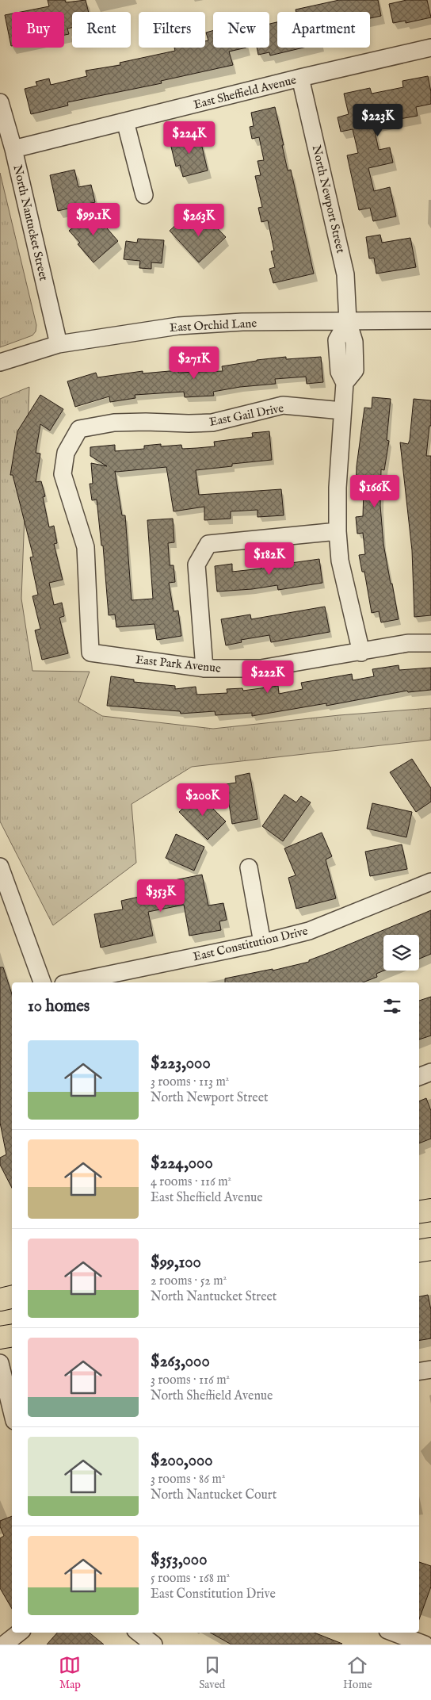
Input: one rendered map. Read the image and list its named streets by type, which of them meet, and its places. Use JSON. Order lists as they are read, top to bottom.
{
  "streets": {
    "street": [
      "East Sheffield Avenue",
      "North Newport Street",
      "North Nantucket Street",
      "East Orchid Lane",
      "East Gail Drive",
      "East Park Avenue",
      "East Constitution Drive"
    ]
  },
  "crossings": [
    ["East Sheffield Avenue", "North Newport Street"],
    ["East Sheffield Avenue", "North Nantucket Street"],
    ["North Newport Street", "East Orchid Lane"],
    ["North Newport Street", "East Gail Drive"],
    ["North Newport Street", "East Park Avenue"],
    ["North Nantucket Street", "East Orchid Lane"],
    ["East Gail Drive", "East Park Avenue"]
  ],
  "page": {
    "chip": [
      "Buy",
      "Rent",
      "Filters",
      "New",
      "Apartment"
    ],
    "price": [
      "$223K",
      "$224K",
      "$99.1K",
      "$263K",
      "$271K",
      "$166K",
      "$182K",
      "$222K",
      "$200K",
      "$353K"
    ],
    "heading": "10 homes",
    "list": [
      {
        "name": "$223,000",
        "note": "3 rooms · 113 m² · North Newport Street"
      },
      {
        "name": "$224,000",
        "note": "4 rooms · 116 m² · East Sheffield Avenue"
      },
      {
        "name": "$99,100",
        "note": "2 rooms · 52 m² · North Nantucket Street"
      },
      {
        "name": "$263,000",
        "note": "3 rooms · 116 m² · North Sheffield Avenue"
      },
      {
        "name": "$200,000",
        "note": "3 rooms · 86 m² · North Nantucket Court"
      },
      {
        "name": "$353,000",
        "note": "5 rooms · 168 m² · East Constitution Drive"
      }
    ],
    "tabs": ["Map", "Saved", "Home"]
  }
}
